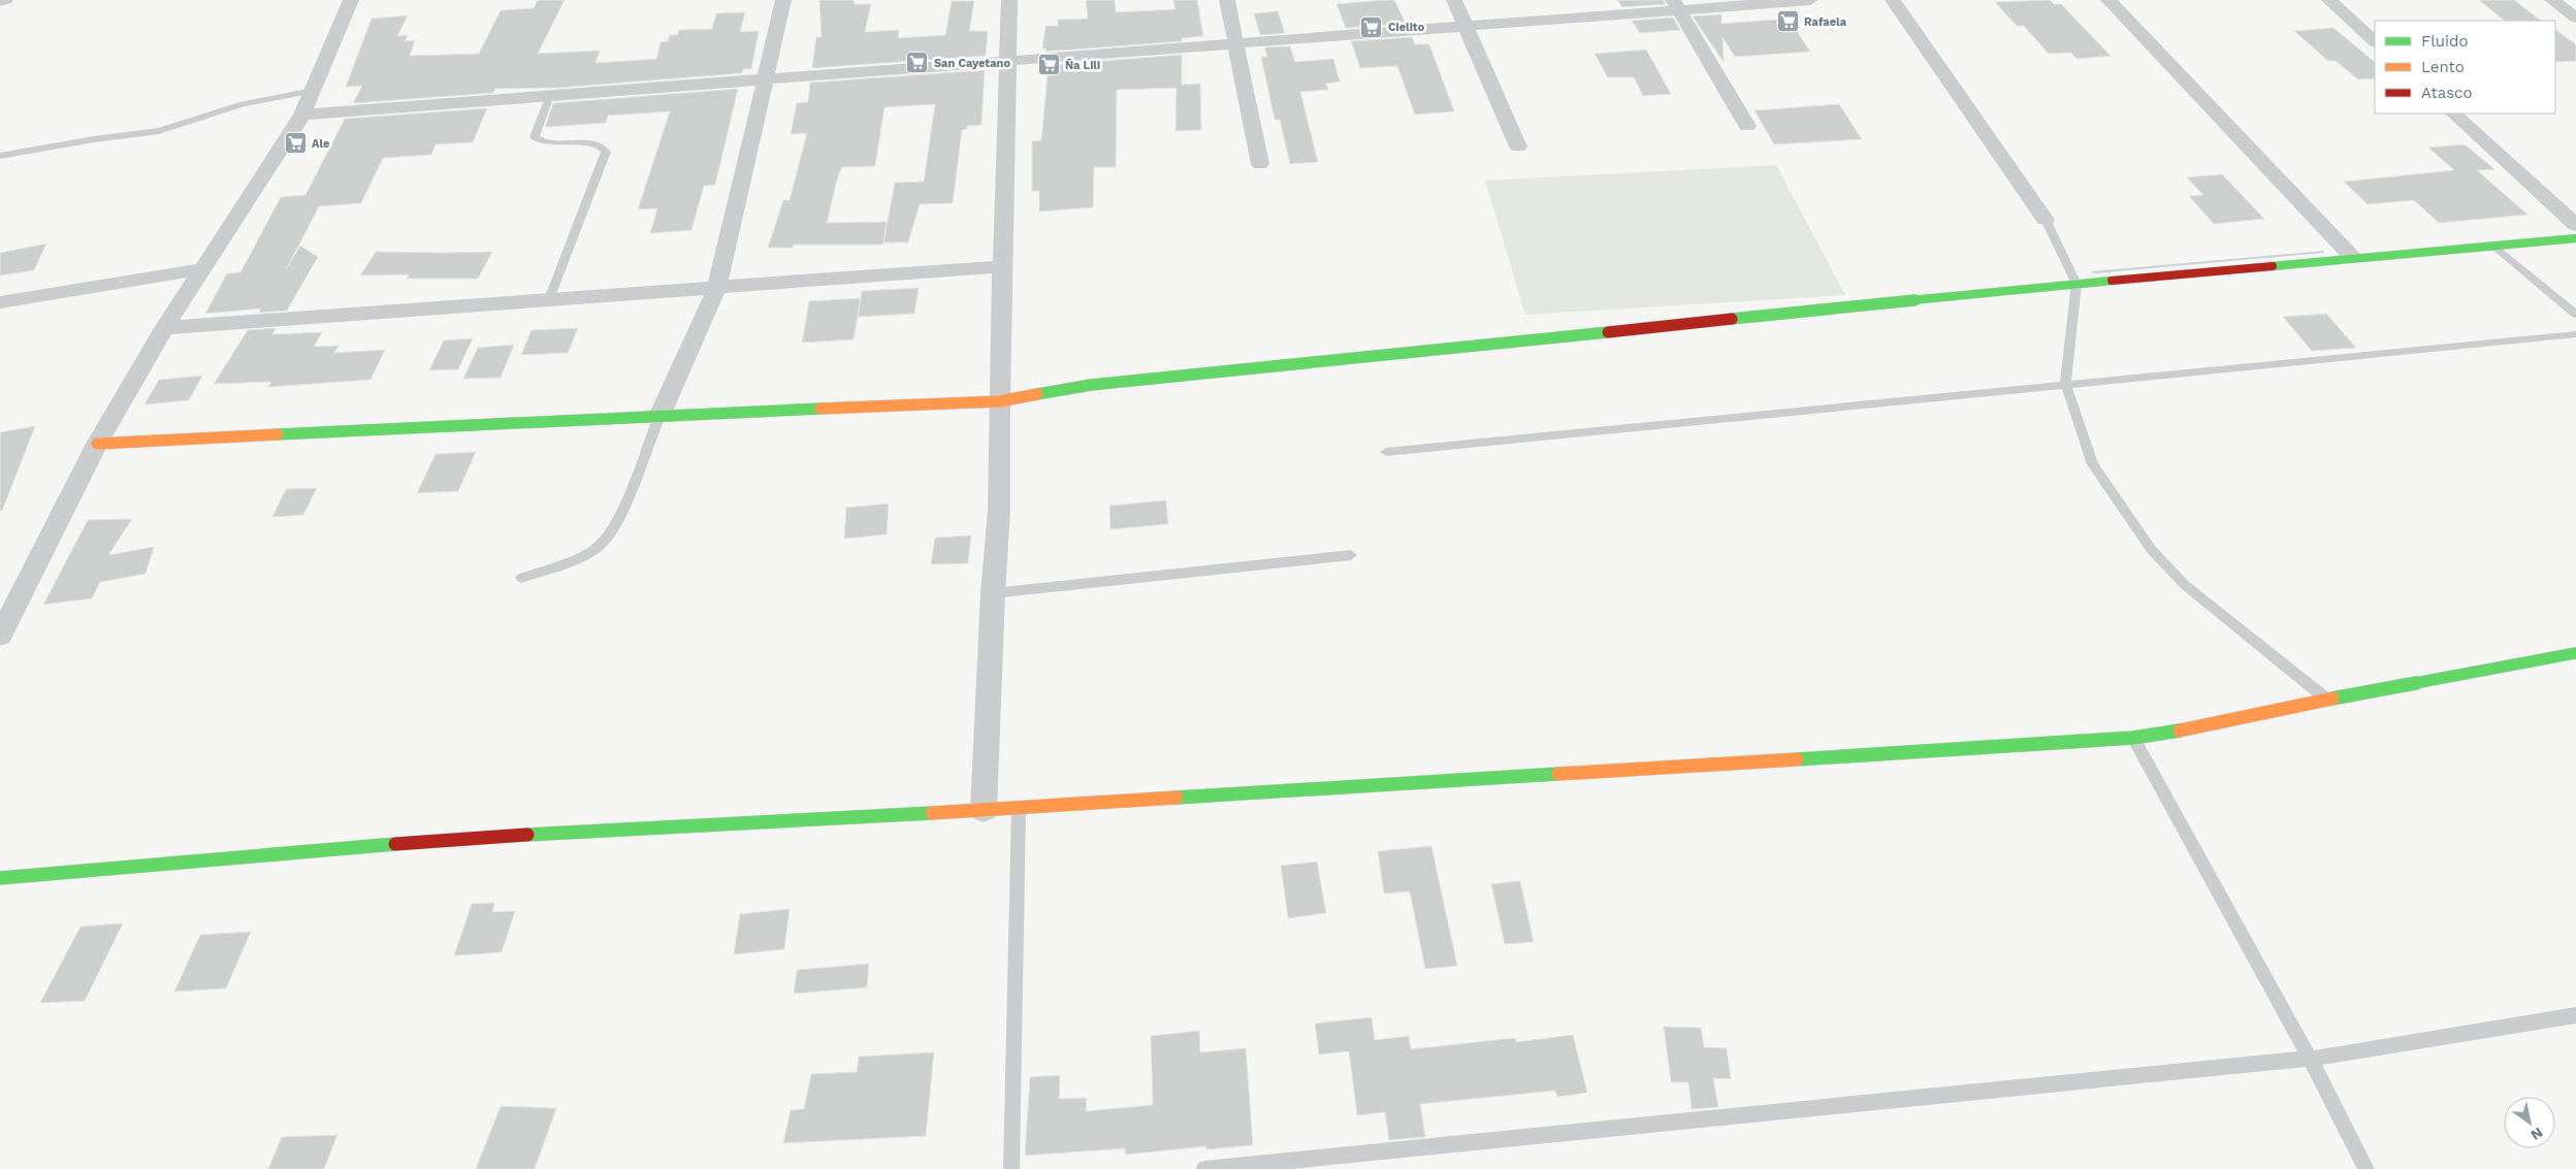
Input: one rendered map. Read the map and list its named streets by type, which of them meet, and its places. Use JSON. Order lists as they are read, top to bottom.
{
  "places": {
    "supermarket": [
      "Rafaela",
      "Cielito",
      "San Cayetano",
      "Ña Lili",
      "Ale"
    ]
  },
  "legend": ["Fluido", "Lento", "Atasco"],
  "north": "bottom right"
}
